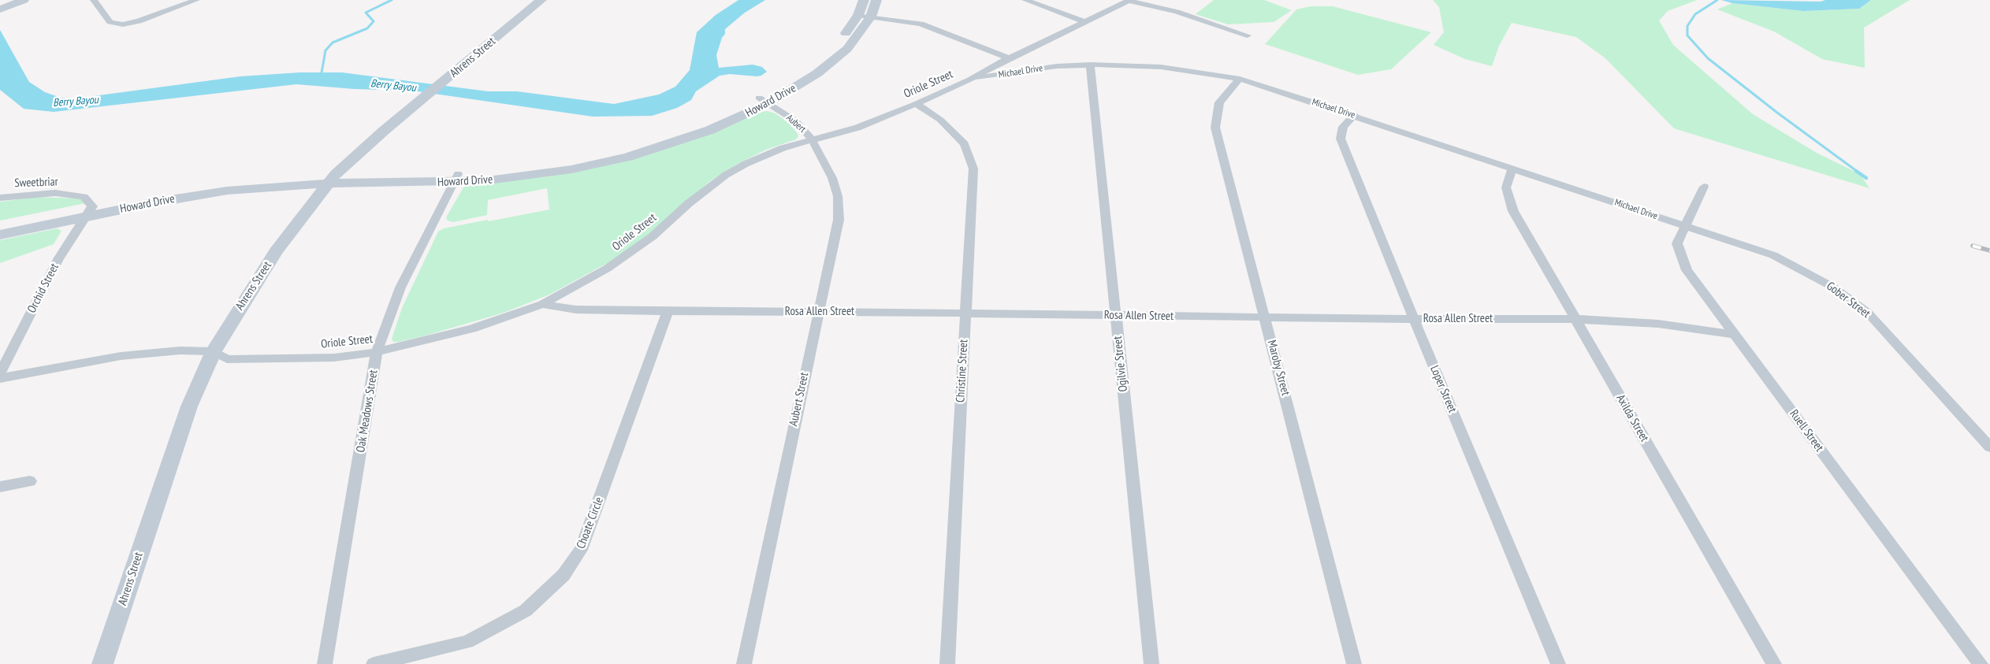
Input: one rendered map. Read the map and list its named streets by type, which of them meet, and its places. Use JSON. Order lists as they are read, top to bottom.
{
  "streets": {
    "main road": ["Ahrens Street", "Howard Drive"],
    "street": [
      "Michael Drive",
      "Oriole Street",
      "Aubert",
      "Sweetbriar",
      "Orchid Street",
      "Gober Street",
      "Rosa Allen Street",
      "Ogilvie Street",
      "Maroby Street",
      "Christine Street",
      "Loper Street",
      "Aubert Street",
      "Oak Meadows Street",
      "Axilda Street",
      "Ruell Street",
      "Choate Circle"
    ]
  },
  "crossings": [
    ["Ahrens Street", "Oriole Street"],
    ["Ahrens Street", "Howard Drive"],
    ["Michael Drive", "Oriole Street"],
    ["Michael Drive", "Howard Drive"],
    ["Michael Drive", "Gober Street"],
    ["Michael Drive", "Ogilvie Street"],
    ["Michael Drive", "Maroby Street"],
    ["Michael Drive", "Loper Street"],
    ["Michael Drive", "Axilda Street"],
    ["Michael Drive", "Ruell Street"],
    ["Oriole Street", "Aubert"],
    ["Oriole Street", "Rosa Allen Street"],
    ["Oriole Street", "Christine Street"],
    ["Oriole Street", "Aubert Street"],
    ["Oriole Street", "Oak Meadows Street"],
    ["Howard Drive", "Aubert"],
    ["Howard Drive", "Sweetbriar"],
    ["Howard Drive", "Orchid Street"],
    ["Howard Drive", "Oak Meadows Street"],
    ["Aubert", "Aubert Street"],
    ["Sweetbriar", "Orchid Street"],
    ["Gober Street", "Ruell Street"],
    ["Rosa Allen Street", "Ogilvie Street"],
    ["Rosa Allen Street", "Maroby Street"],
    ["Rosa Allen Street", "Christine Street"],
    ["Rosa Allen Street", "Loper Street"],
    ["Rosa Allen Street", "Aubert Street"],
    ["Rosa Allen Street", "Axilda Street"],
    ["Rosa Allen Street", "Ruell Street"],
    ["Rosa Allen Street", "Choate Circle"]
  ],
  "water": ["Berry Bayou"]
}
